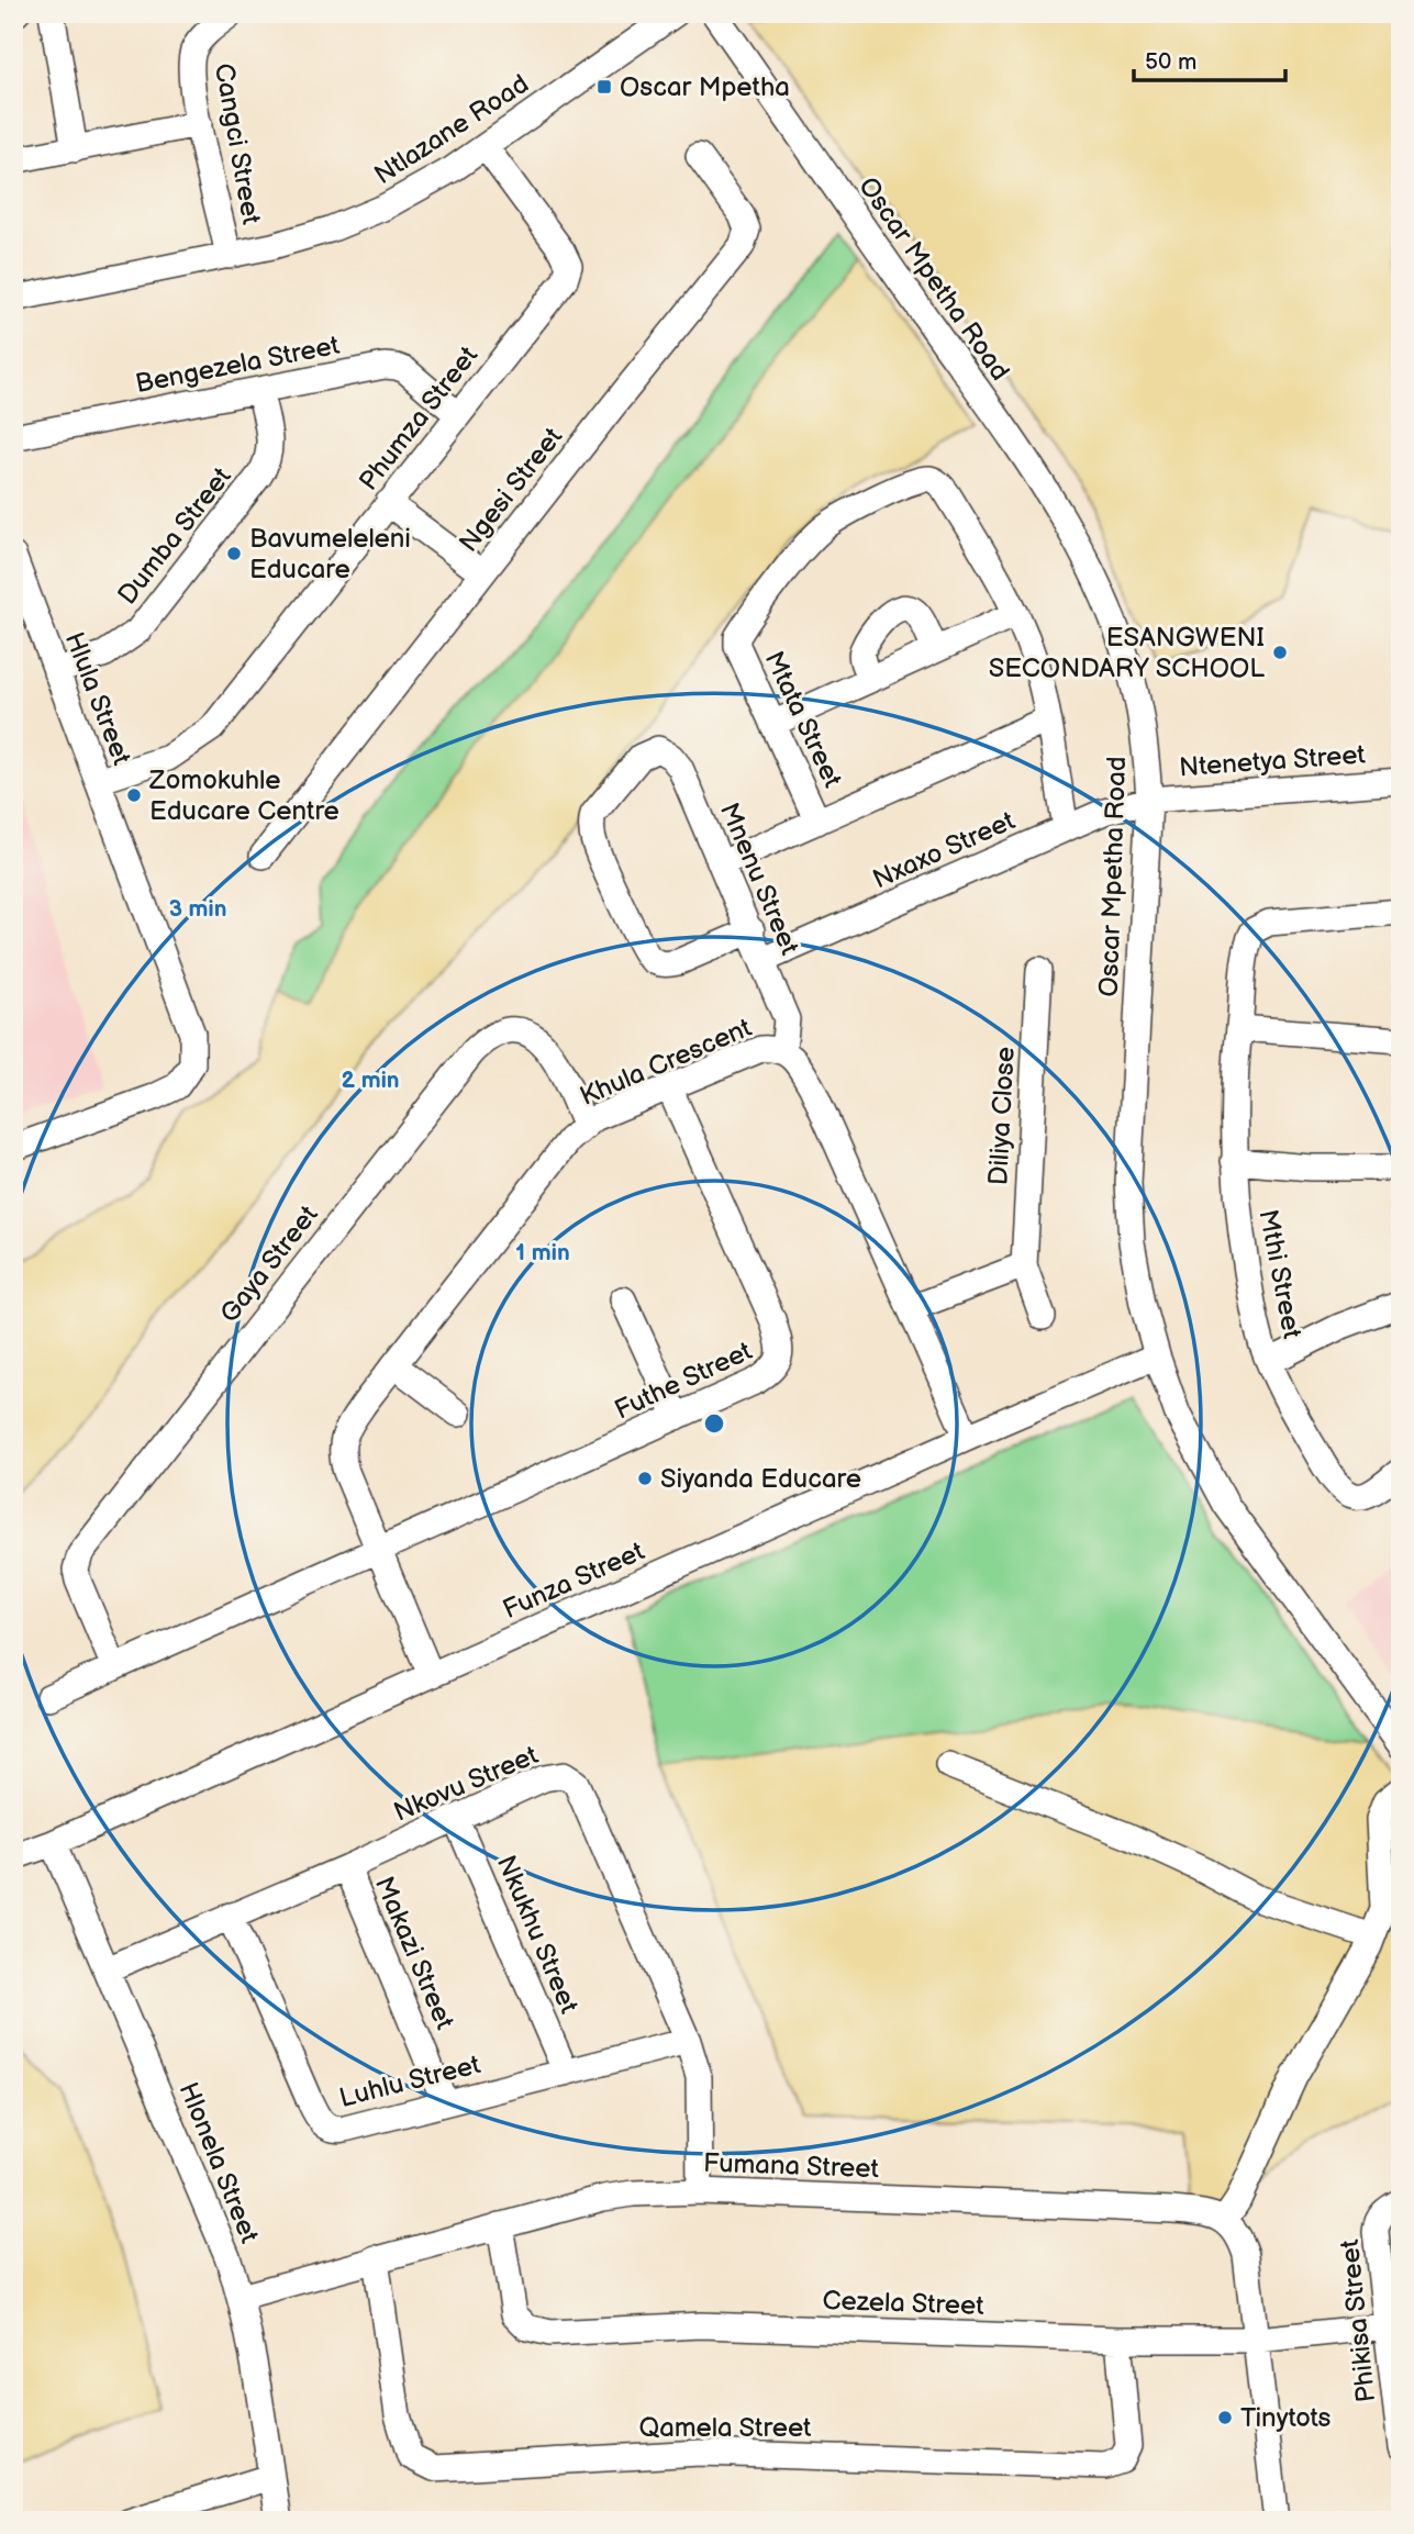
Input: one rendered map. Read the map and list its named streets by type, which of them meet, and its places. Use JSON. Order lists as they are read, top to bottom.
{
  "streets": {
    "street": [
      "Ntlazane Road",
      "Cangci Street",
      "Oscar Mpetha Road",
      "Bengezela Street",
      "Phumza Street",
      "Ngesi Street",
      "Dumba Street",
      "Hlula Street",
      "Mtata Street",
      "Ntenetya Street",
      "Nxaxo Street",
      "Mnenu Street",
      "Khula Crescent",
      "Diliya Close",
      "Gaya Street",
      "Mthi Street",
      "Futhe Street",
      "Funza Street",
      "Nkovu Street",
      "Nkukhu Street",
      "Makazi Street",
      "Luhlu Street",
      "Hlonela Street",
      "Fumana Street",
      "Cezela Street",
      "Phikisa Street",
      "Qamela Street"
    ]
  },
  "crossings": [
    ["Ntlazane Road", "Cangci Street"],
    ["Ntlazane Road", "Phumza Street"],
    ["Oscar Mpetha Road", "Ntenetya Street"],
    ["Oscar Mpetha Road", "Nxaxo Street"],
    ["Oscar Mpetha Road", "Funza Street"],
    ["Bengezela Street", "Phumza Street"],
    ["Bengezela Street", "Dumba Street"],
    ["Phumza Street", "Hlula Street"],
    ["Dumba Street", "Hlula Street"],
    ["Mtata Street", "Nxaxo Street"],
    ["Ntenetya Street", "Nxaxo Street"],
    ["Nxaxo Street", "Mnenu Street"],
    ["Mnenu Street", "Khula Crescent"],
    ["Khula Crescent", "Gaya Street"],
    ["Khula Crescent", "Futhe Street"],
    ["Khula Crescent", "Funza Street"],
    ["Funza Street", "Hlonela Street"],
    ["Nkovu Street", "Nkukhu Street"],
    ["Nkovu Street", "Makazi Street"],
    ["Nkovu Street", "Luhlu Street"],
    ["Nkovu Street", "Hlonela Street"],
    ["Nkovu Street", "Fumana Street"],
    ["Nkukhu Street", "Luhlu Street"],
    ["Makazi Street", "Luhlu Street"],
    ["Hlonela Street", "Fumana Street"],
    ["Fumana Street", "Cezela Street"],
    ["Fumana Street", "Qamela Street"],
    ["Cezela Street", "Phikisa Street"],
    ["Cezela Street", "Qamela Street"]
  ],
  "places": {
    "transit": ["Oscar Mpetha"],
    "other": [
      "Bavumeleleni Educare",
      "ESANGWENI SECONDARY SCHOOL",
      "Zomokuhle Educare Centre",
      "Siyanda Educare",
      "Tinytots"
    ]
  },
  "scale_bar": "50 m",
  "rings": ["3 min", "2 min", "1 min"]
}
